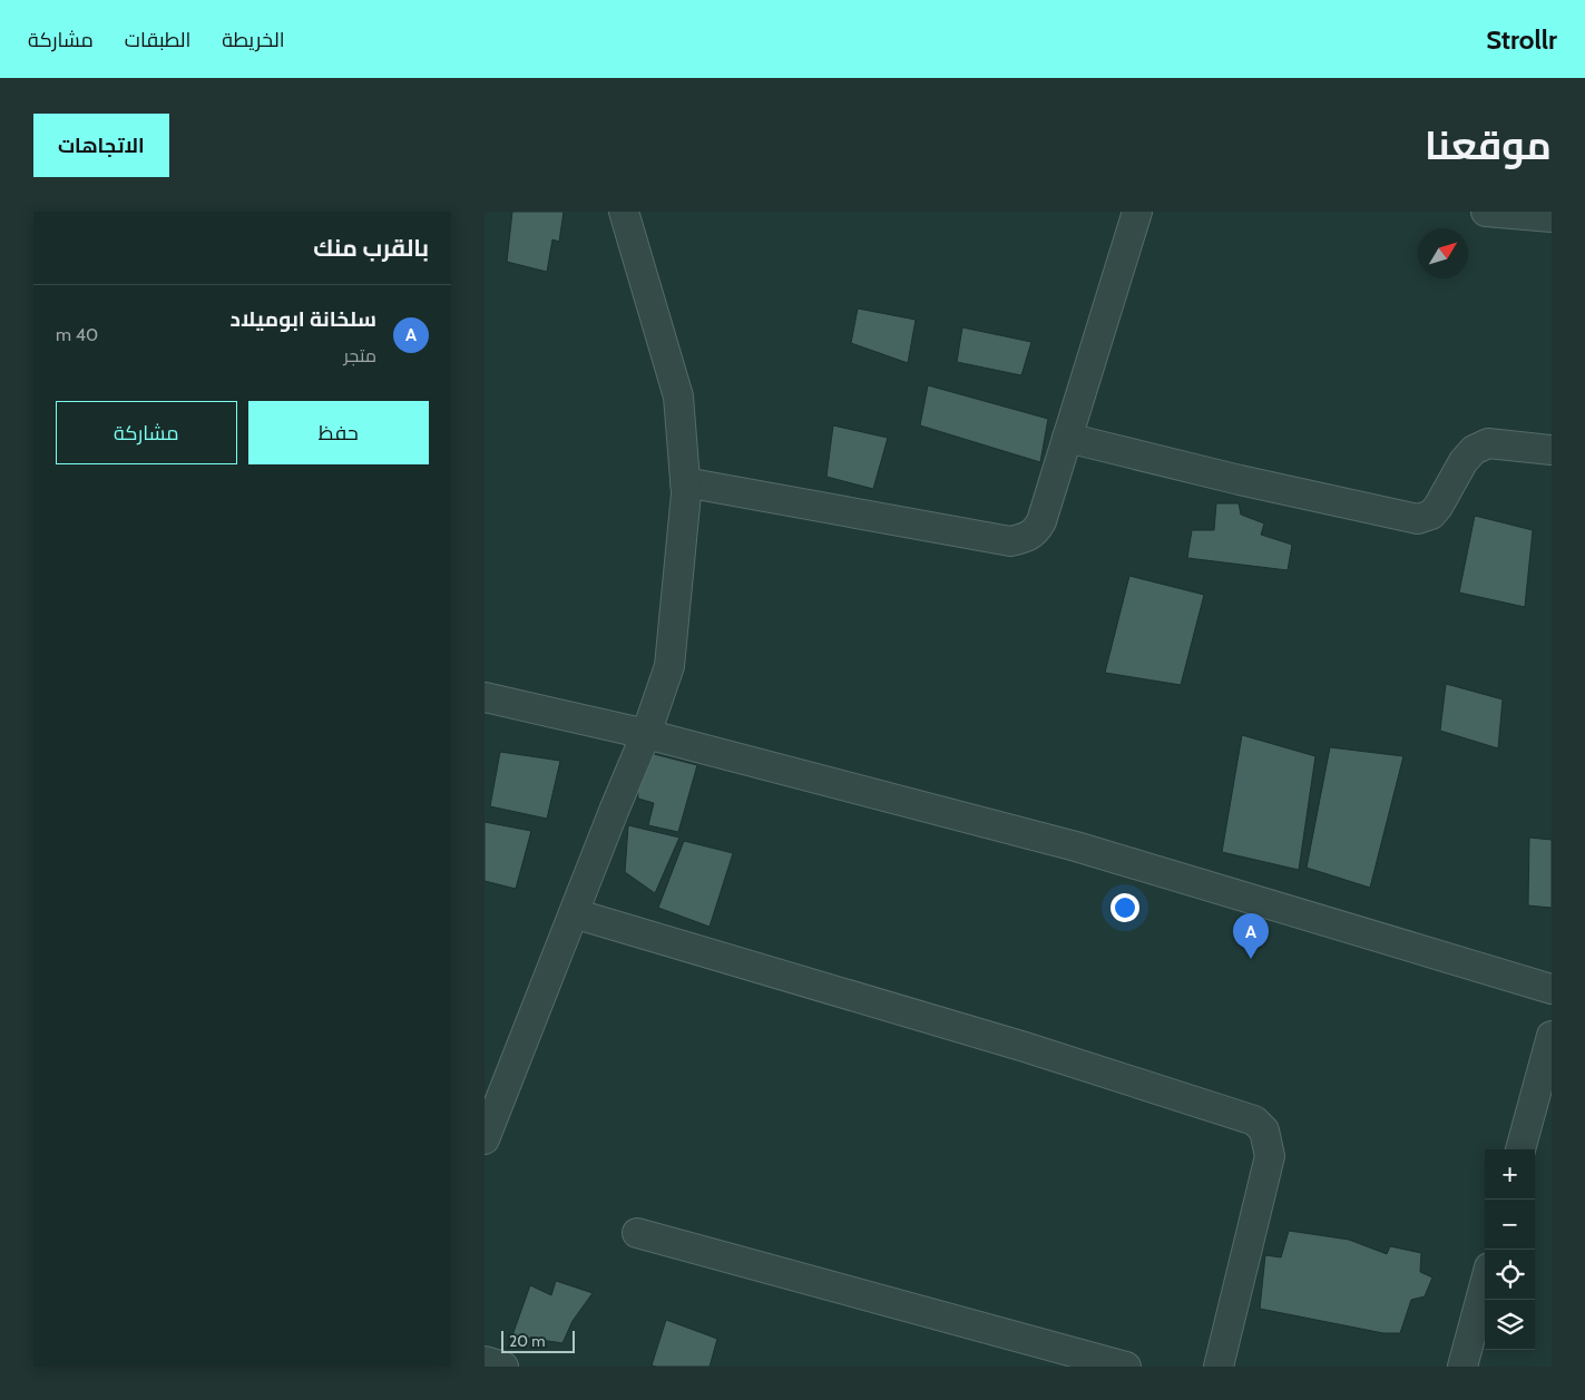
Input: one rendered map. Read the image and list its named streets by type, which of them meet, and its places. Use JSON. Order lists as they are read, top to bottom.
{
  "scale_bar": "20 m",
  "north": "top right",
  "page": {
    "header": "Strollr",
    "nav": ["الخريطة", "الطبقات", "مشاركة"],
    "title": "موقعنا",
    "buttons": [
      "الاتجاهات",
      ["حفظ", "مشاركة"]
    ],
    "heading": "بالقرب منك",
    "list": [
      {
        "mark": "A",
        "name": "سلخانة ابوميلاد",
        "note": "متجر",
        "value": "40 m"
      }
    ],
    "pins": "A",
    "map_buttons": ["+", "−"],
    "scale": "20 m"
  }
}
